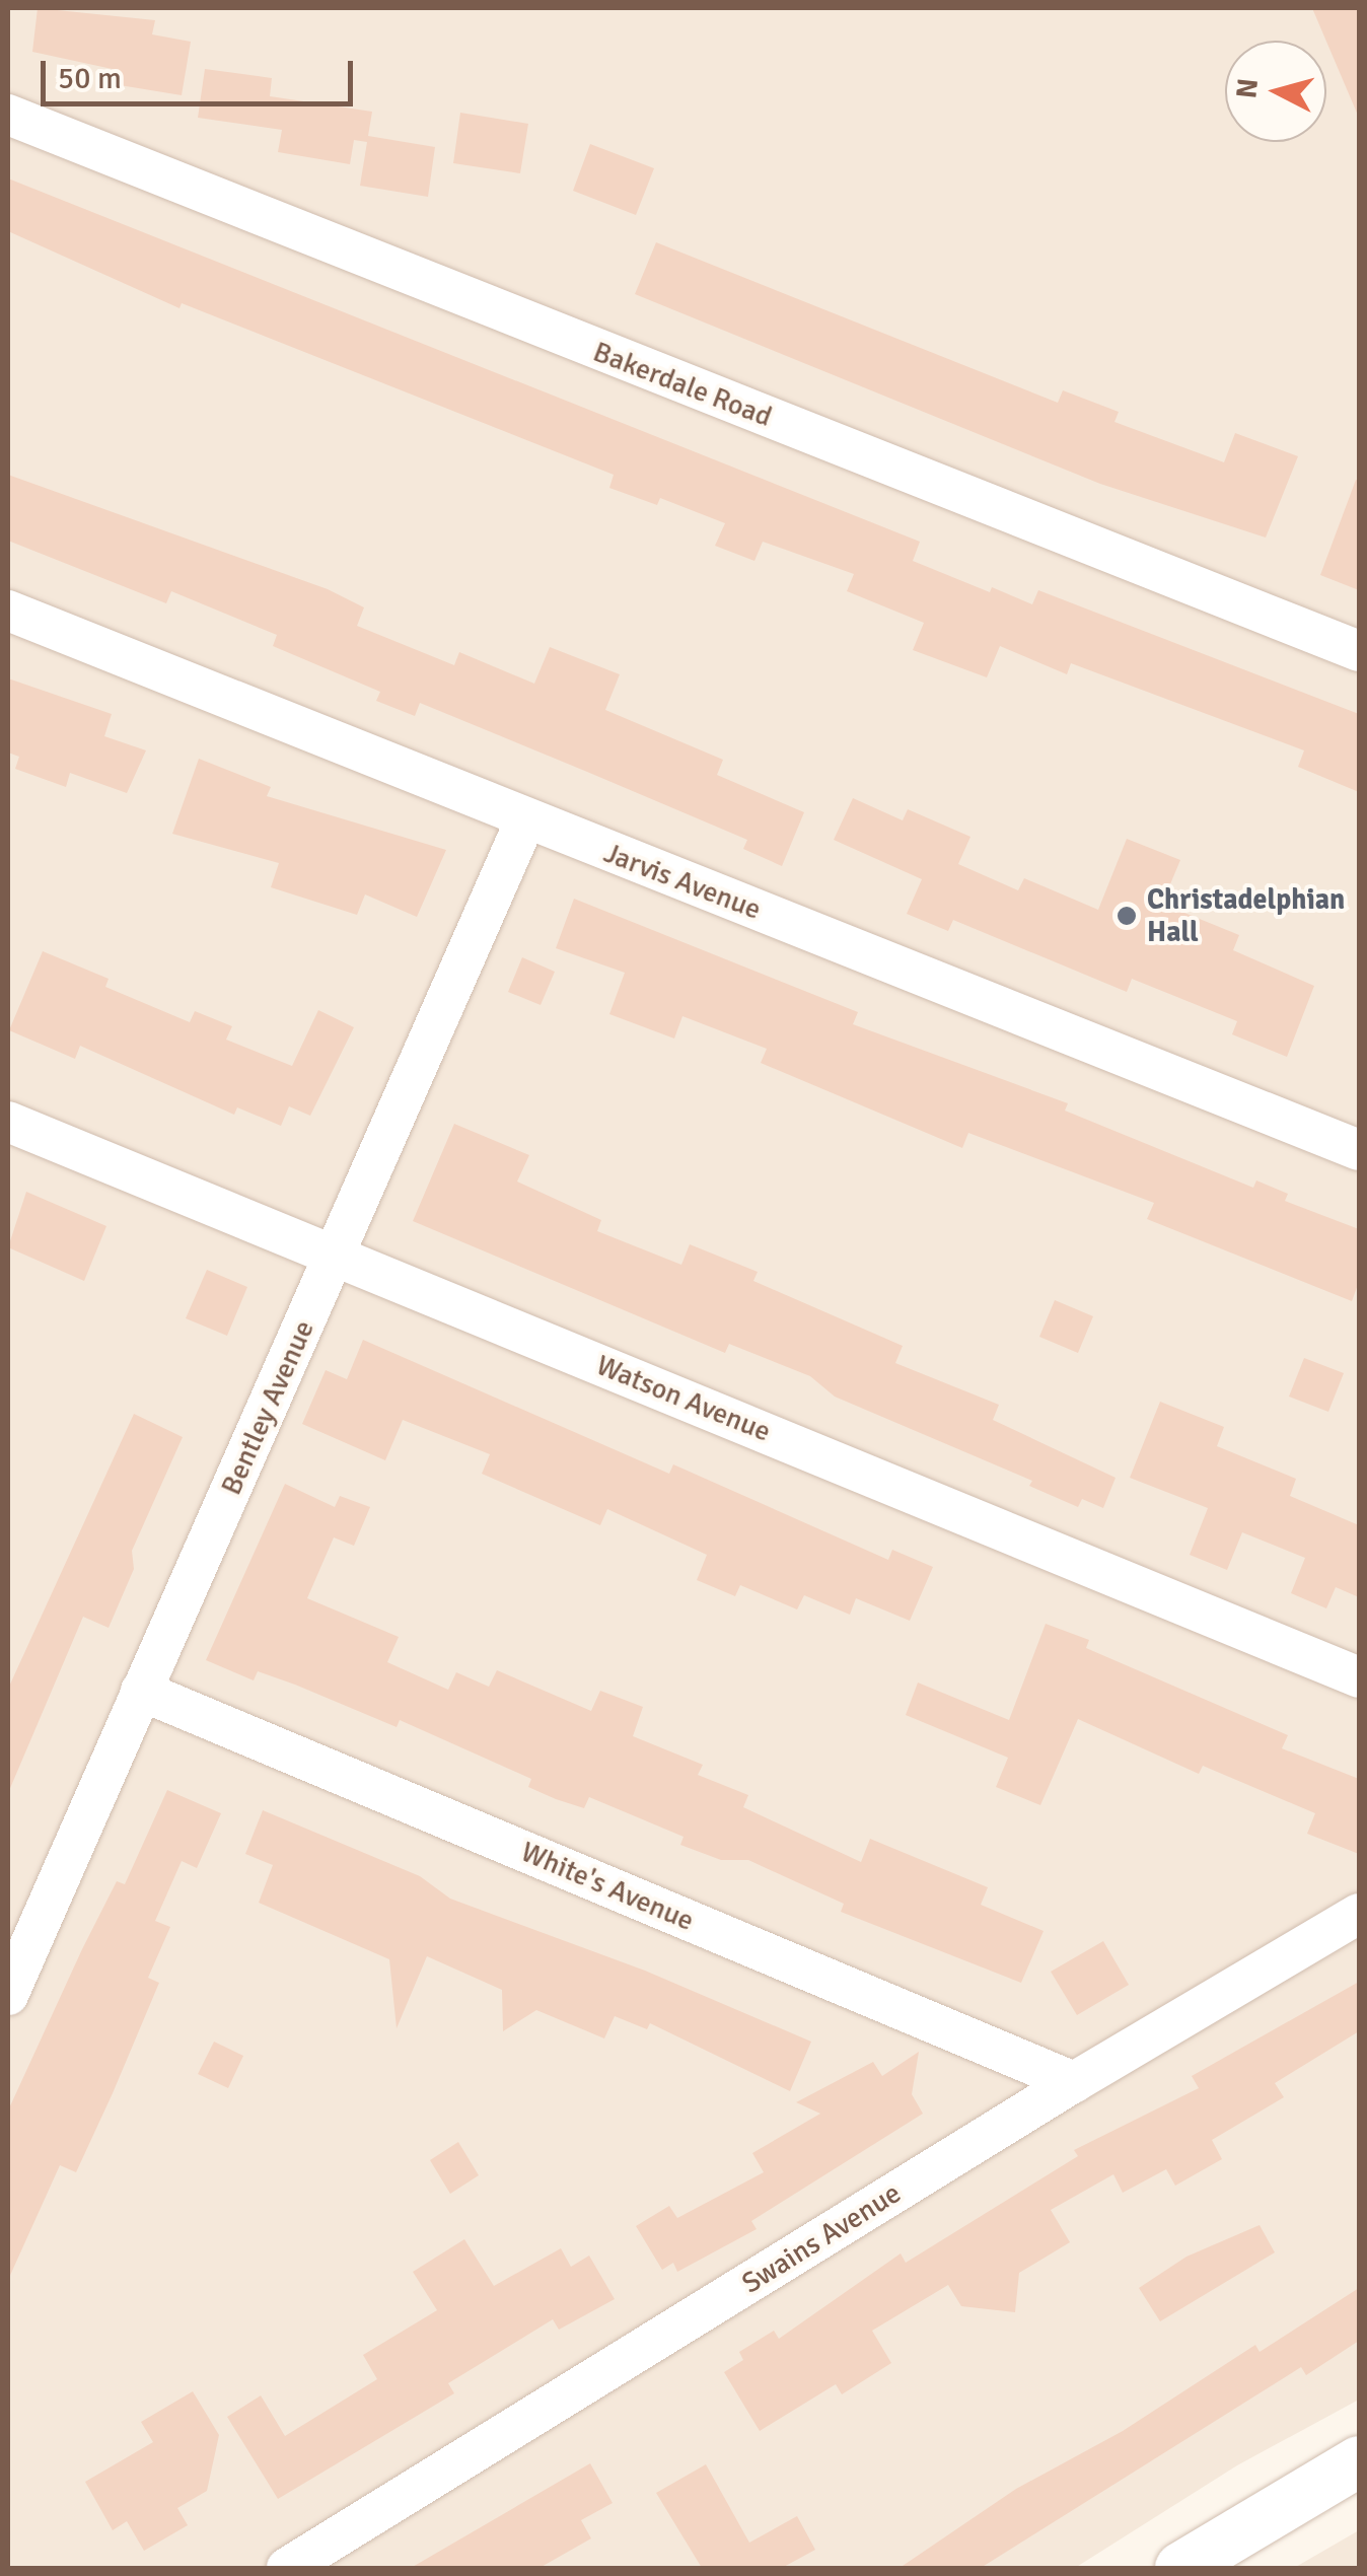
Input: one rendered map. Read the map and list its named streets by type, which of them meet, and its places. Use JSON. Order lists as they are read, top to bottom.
{
  "streets": {
    "street": [
      "Bakerdale Road",
      "Jarvis Avenue",
      "Watson Avenue",
      "Bentley Avenue",
      "White's Avenue",
      "Swains Avenue"
    ]
  },
  "crossings": [
    ["Jarvis Avenue", "Bentley Avenue"],
    ["Watson Avenue", "Bentley Avenue"],
    ["Bentley Avenue", "White's Avenue"],
    ["White's Avenue", "Swains Avenue"]
  ],
  "places": ["Christadelphian Hall"],
  "scale_bar": "50 m",
  "north": "left"
}
